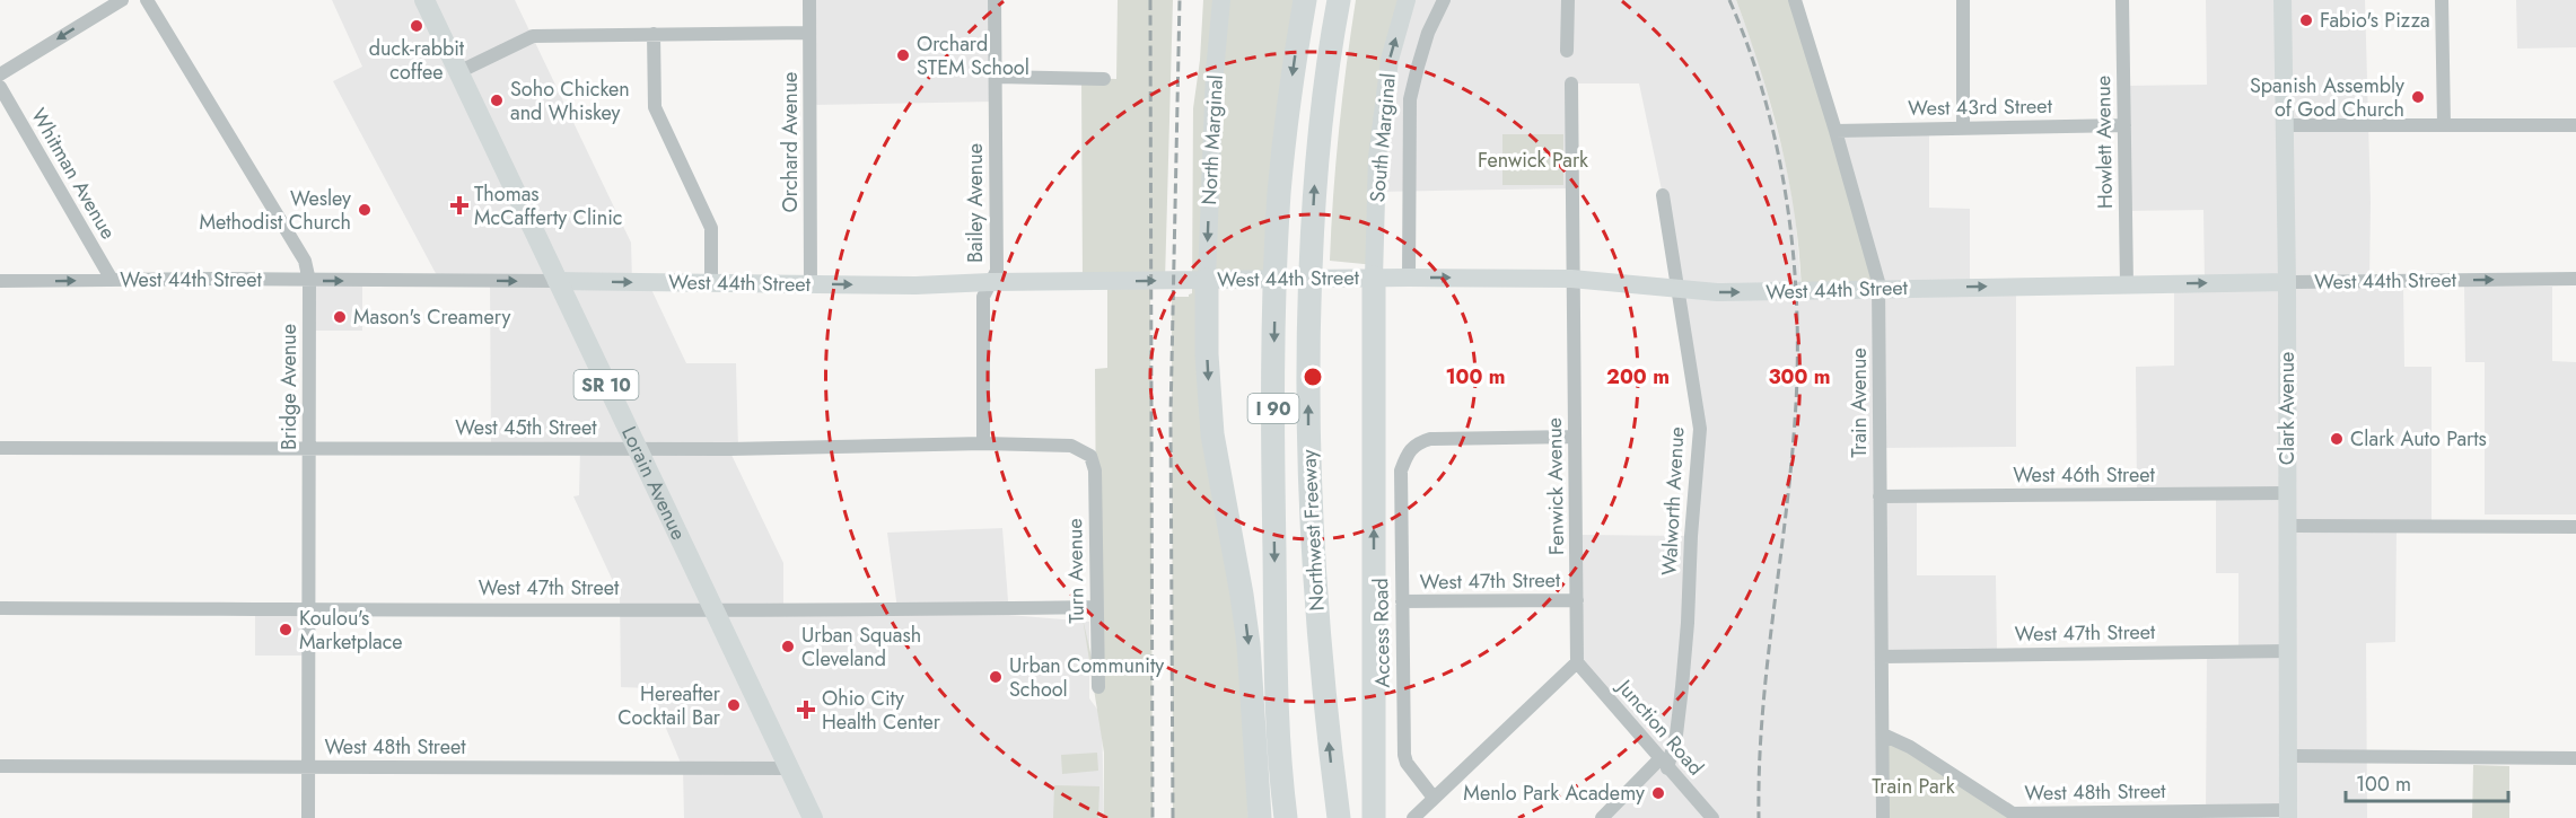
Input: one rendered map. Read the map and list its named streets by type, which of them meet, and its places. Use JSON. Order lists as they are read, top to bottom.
{
  "streets": {
    "highway": ["I 90", "Northwest Freeway"],
    "main road": ["SR 10", "Lorain Avenue"],
    "street": [
      "West 43rd Street",
      "South Marginal",
      "North Marginal",
      "Orchard Avenue",
      "Howlett Avenue",
      "Whitman Avenue",
      "Bailey Avenue",
      "West 44th Street",
      "Bridge Avenue",
      "Train Avenue",
      "Clark Avenue",
      "West 45th Street",
      "West 46th Street",
      "Fenwick Avenue",
      "Walworth Avenue",
      "Turn Avenue",
      "West 47th Street",
      "Access Road",
      "Junction Road",
      "West 48th Street"
    ]
  },
  "crossings": [
    ["West 43rd Street", "Howlett Avenue"],
    ["West 43rd Street", "Train Avenue"],
    ["South Marginal", "West 44th Street"],
    ["North Marginal", "West 44th Street"],
    ["Orchard Avenue", "West 44th Street"],
    ["Howlett Avenue", "West 44th Street"],
    ["Whitman Avenue", "West 44th Street"],
    ["Bailey Avenue", "West 44th Street"],
    ["Bailey Avenue", "West 45th Street"],
    ["West 44th Street", "Bridge Avenue"],
    ["West 44th Street", "Clark Avenue"],
    ["West 44th Street", "Lorain Avenue"],
    ["West 44th Street", "Fenwick Avenue"],
    ["Bridge Avenue", "West 45th Street"],
    ["Bridge Avenue", "West 47th Street"],
    ["Bridge Avenue", "West 48th Street"],
    ["Train Avenue", "West 46th Street"],
    ["Train Avenue", "West 47th Street"],
    ["Train Avenue", "West 48th Street"],
    ["Clark Avenue", "West 46th Street"],
    ["Clark Avenue", "West 47th Street"],
    ["Clark Avenue", "West 48th Street"],
    ["West 45th Street", "Lorain Avenue"],
    ["West 45th Street", "Turn Avenue"],
    ["Lorain Avenue", "West 47th Street"],
    ["Lorain Avenue", "West 48th Street"],
    ["Fenwick Avenue", "West 47th Street"],
    ["Fenwick Avenue", "Access Road"],
    ["Fenwick Avenue", "Junction Road"],
    ["Walworth Avenue", "Junction Road"],
    ["Turn Avenue", "West 47th Street"],
    ["West 47th Street", "Access Road"]
  ],
  "one_way": ["North Marginal", "West 44th Street"],
  "parks": ["Fenwick Park", "Train Park"],
  "places": {
    "other": [
      "Fabio's Pizza",
      "duck-rabbit coffee",
      "Orchard STEM School",
      "Spanish Assembly of God Church",
      "Soho Chicken and Whiskey",
      "Wesley Methodist Church",
      "Mason's Creamery",
      "Clark Auto Parts",
      "Koulou's Marketplace",
      "Urban Squash Cleveland",
      "Urban Community School",
      "Hereafter Cocktail Bar",
      "Menlo Park Academy"
    ],
    "health": ["Thomas McCafferty Clinic", "Ohio City Health Center"]
  },
  "scale_bar": "100 m",
  "rings": ["100 m", "200 m", "300 m"]
}
